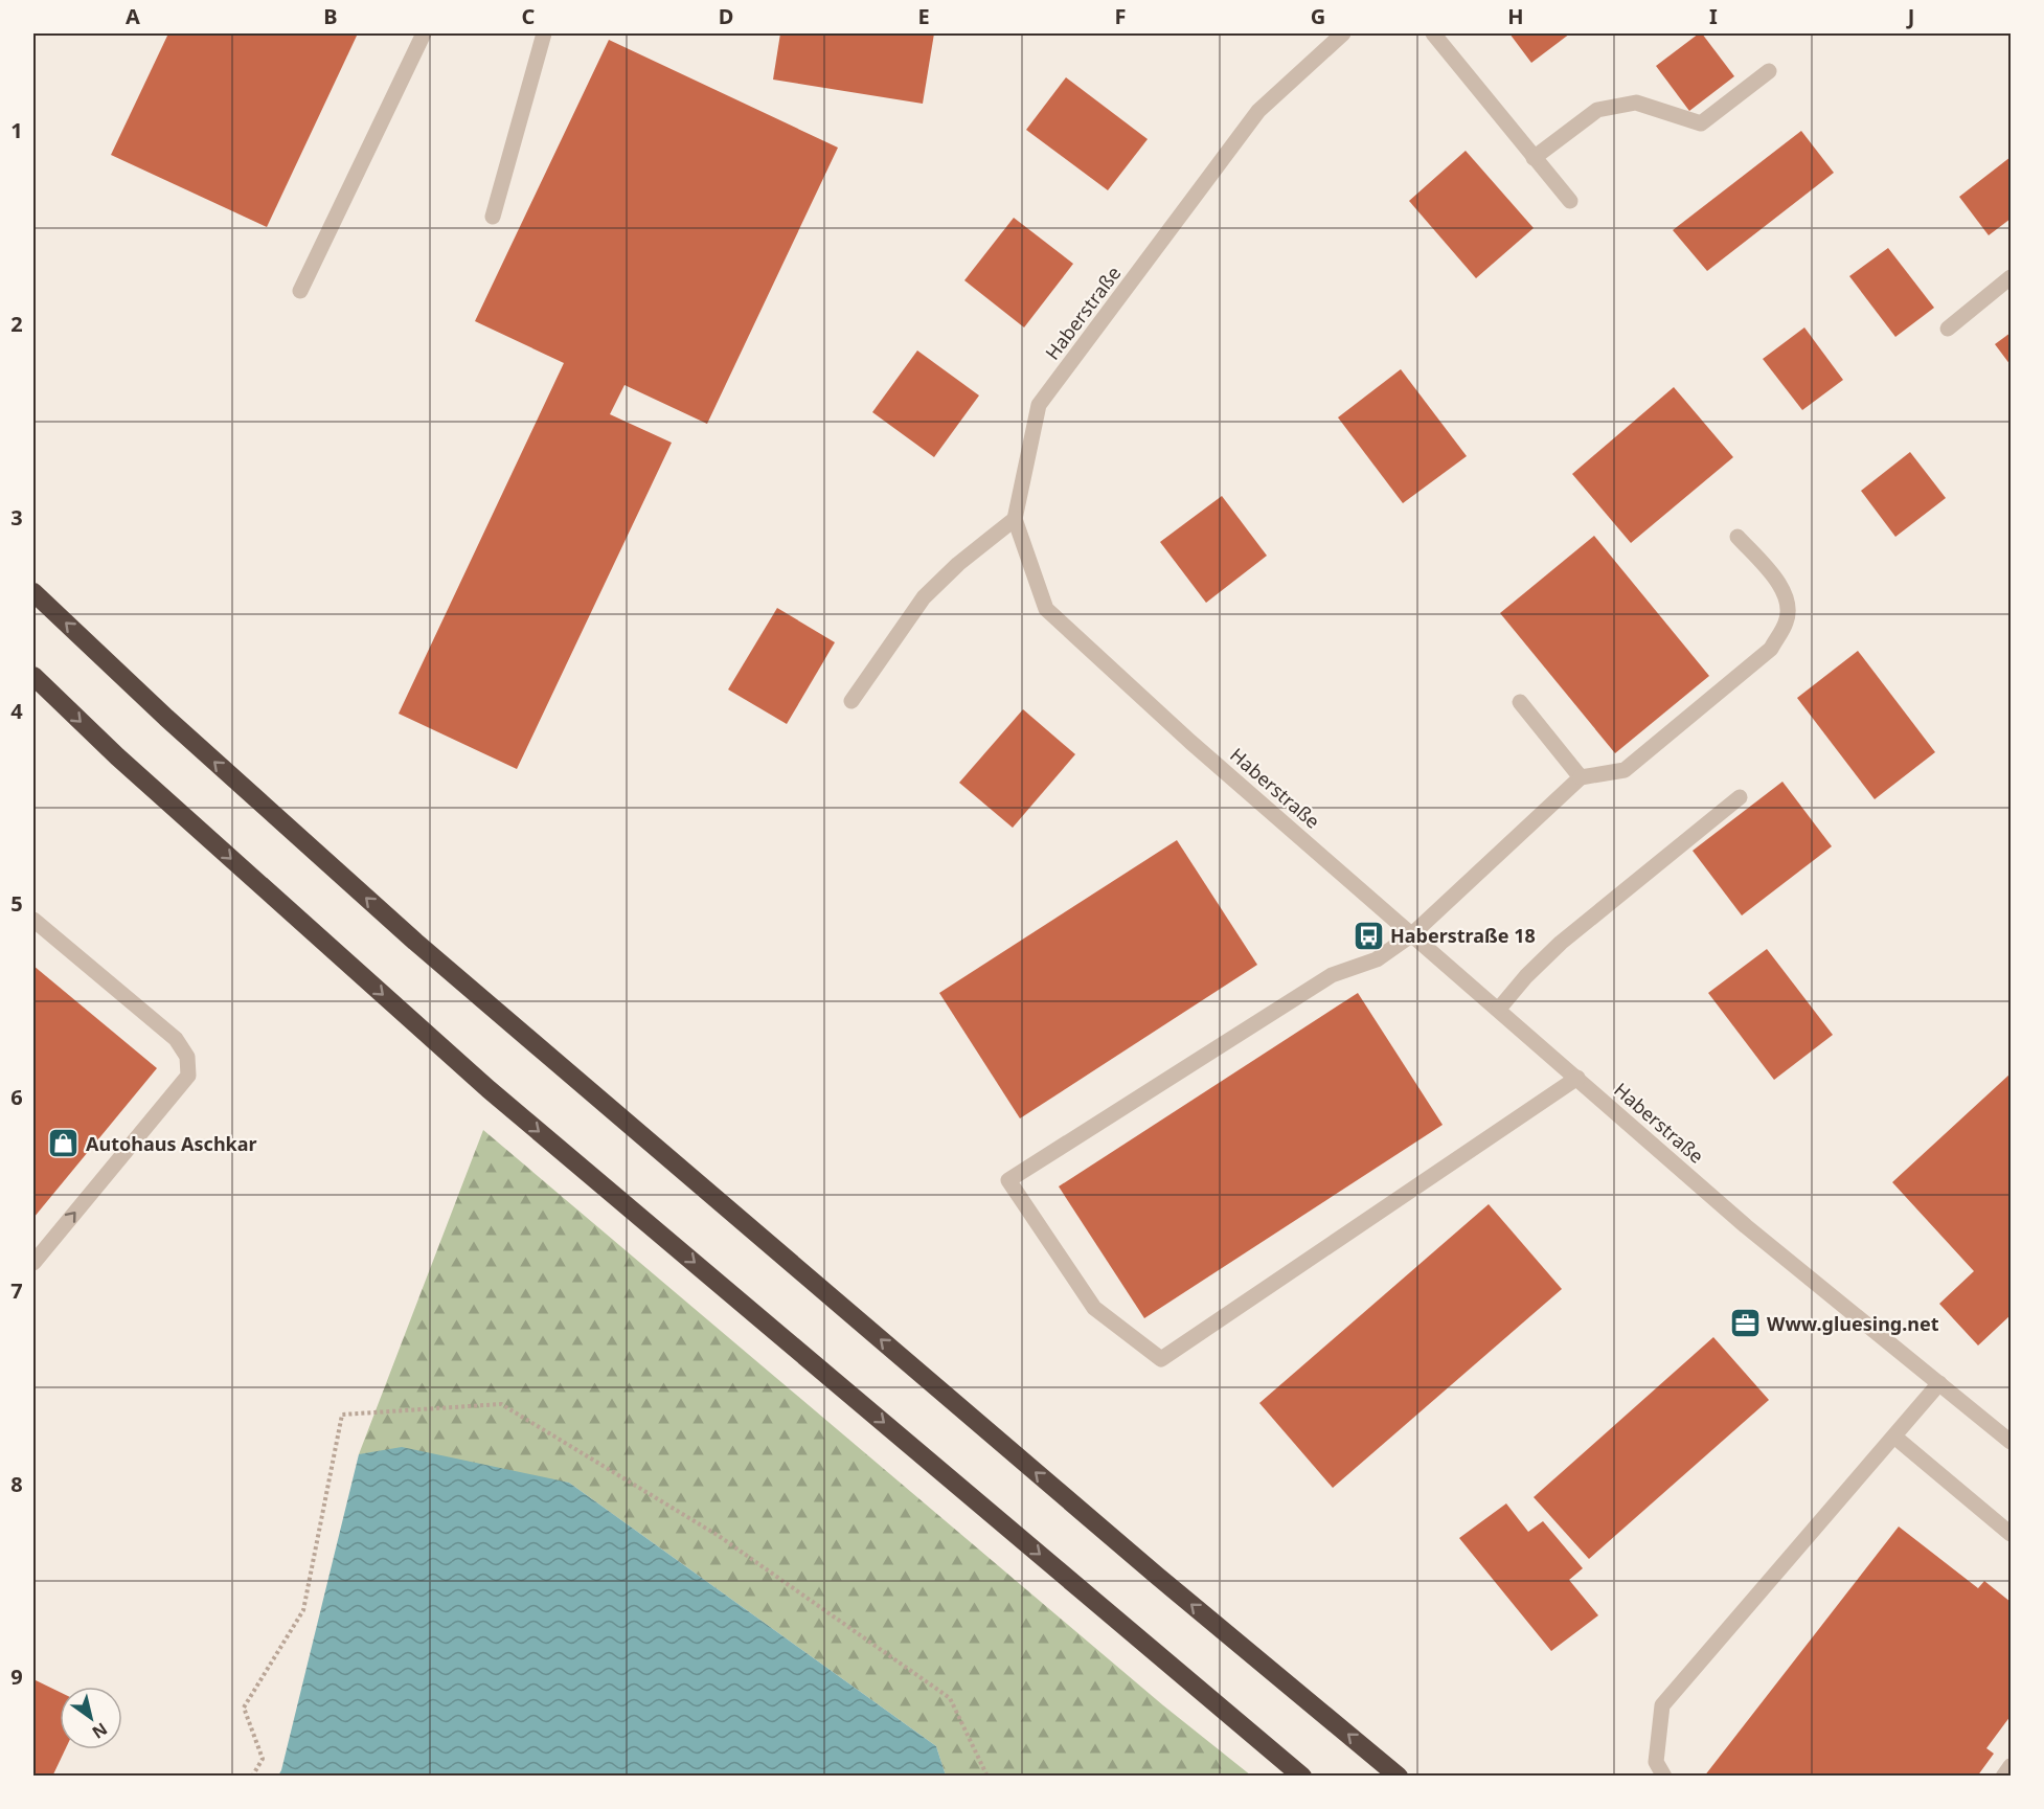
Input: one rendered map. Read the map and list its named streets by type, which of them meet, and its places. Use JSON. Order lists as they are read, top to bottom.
{
  "streets": {
    "street": ["Haberstraße"]
  },
  "places": {
    "bus stop": ["Haberstraße 18"],
    "shop": ["Autohaus Aschkar"],
    "office": ["Www.gluesing.net"]
  },
  "north": "bottom right",
  "grid": {
    "columns": [
      "A",
      "B",
      "C",
      "D",
      "E",
      "F",
      "G",
      "H",
      "I",
      "J"
    ],
    "rows": [
      "1",
      "2",
      "3",
      "4",
      "5",
      "6",
      "7",
      "8",
      "9"
    ]
  }
}
